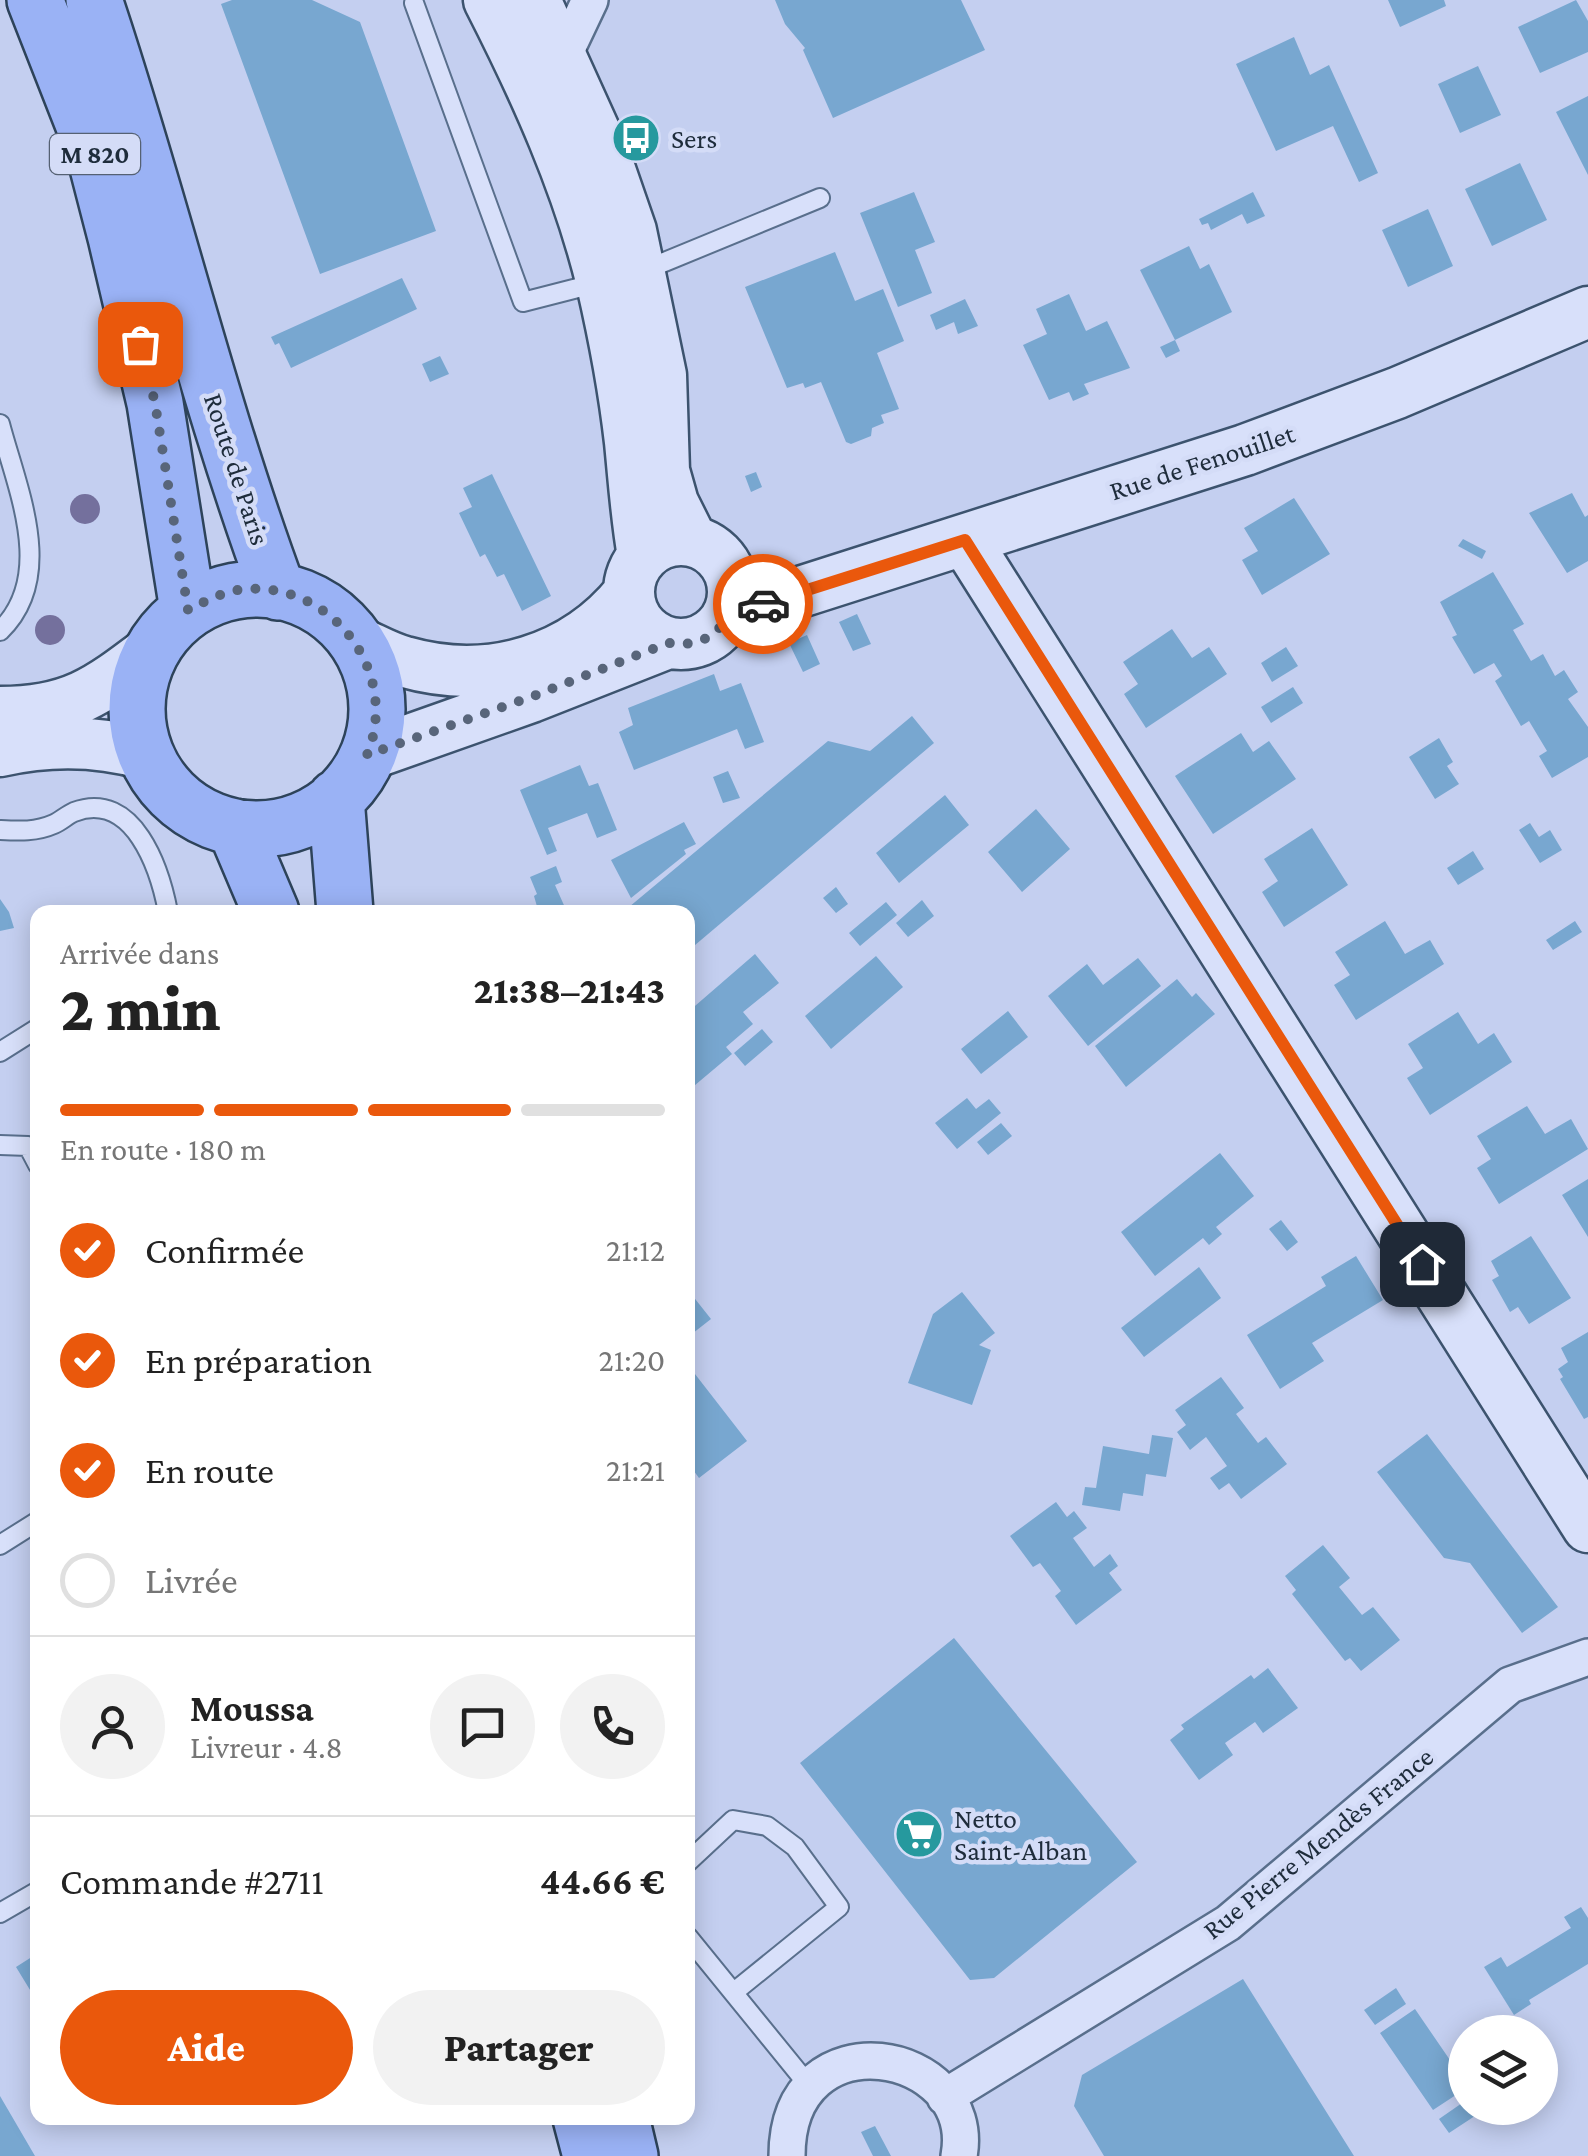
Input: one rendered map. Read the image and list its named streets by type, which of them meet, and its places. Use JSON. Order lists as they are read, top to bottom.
{
  "streets": {
    "main road": ["M 820", "Rue de Fenouillet", "Route de Paris"],
    "street": ["Rue Pierre Mendès France"]
  },
  "crossings": [
    ["M 820", "Route de Paris"]
  ],
  "places": {
    "bus stop": ["Sers"],
    "supermarket": ["Netto Saint-Alban"]
  },
  "page": {
    "heading": ["2 min", "Arrivée dans", "21:38–21:43"],
    "panel": [
      "Moussa",
      "Livreur · 4.8",
      "Commande #2711",
      "44.66 €"
    ],
    "bar": "En route · 180 m",
    "list": [
      ["Confirmée", "21:12"],
      ["En préparation", "21:20"],
      ["En route", "21:21"],
      "Livrée"
    ],
    "buttons": ["Aide", "Partager"]
  }
}
